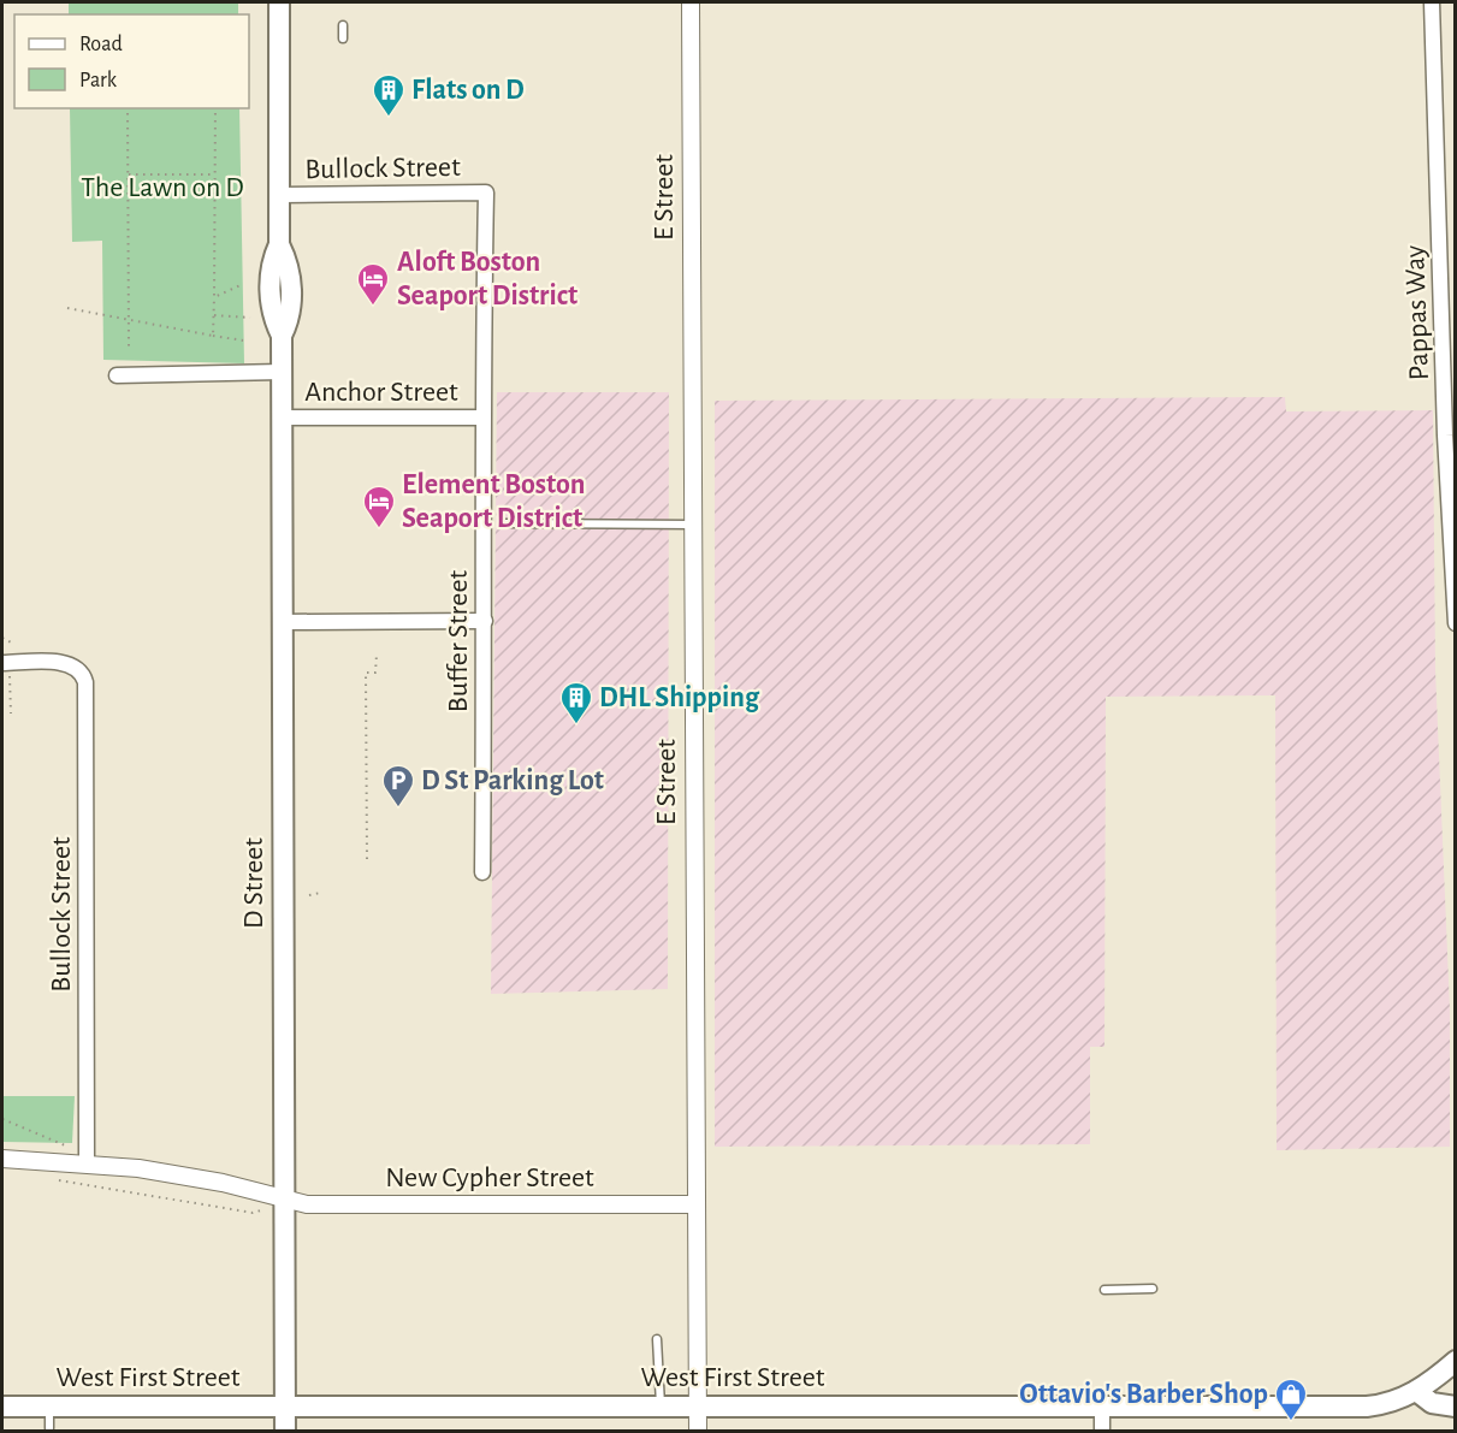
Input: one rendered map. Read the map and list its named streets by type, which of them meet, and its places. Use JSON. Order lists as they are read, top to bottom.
{
  "streets": {
    "main road": ["D Street", "West First Street"],
    "street": [
      "Bullock Street",
      "E Street",
      "Pappas Way",
      "Anchor Street",
      "Buffer Street",
      "New Cypher Street"
    ]
  },
  "crossings": [
    ["Bullock Street", "Buffer Street"],
    ["Bullock Street", "D Street"],
    ["Bullock Street", "New Cypher Street"],
    ["E Street", "New Cypher Street"],
    ["E Street", "West First Street"],
    ["Anchor Street", "Buffer Street"],
    ["Anchor Street", "D Street"],
    ["D Street", "New Cypher Street"],
    ["D Street", "West First Street"]
  ],
  "parks": ["The Lawn on D"],
  "places": {
    "building": ["Flats on D", "DHL Shipping"],
    "hotel": ["Aloft Boston Seaport District", "Element Boston Seaport District"],
    "parking": ["D St Parking Lot"],
    "shop": ["Ottavio's Barber Shop"]
  },
  "legend": ["Road", "Park"]
}
